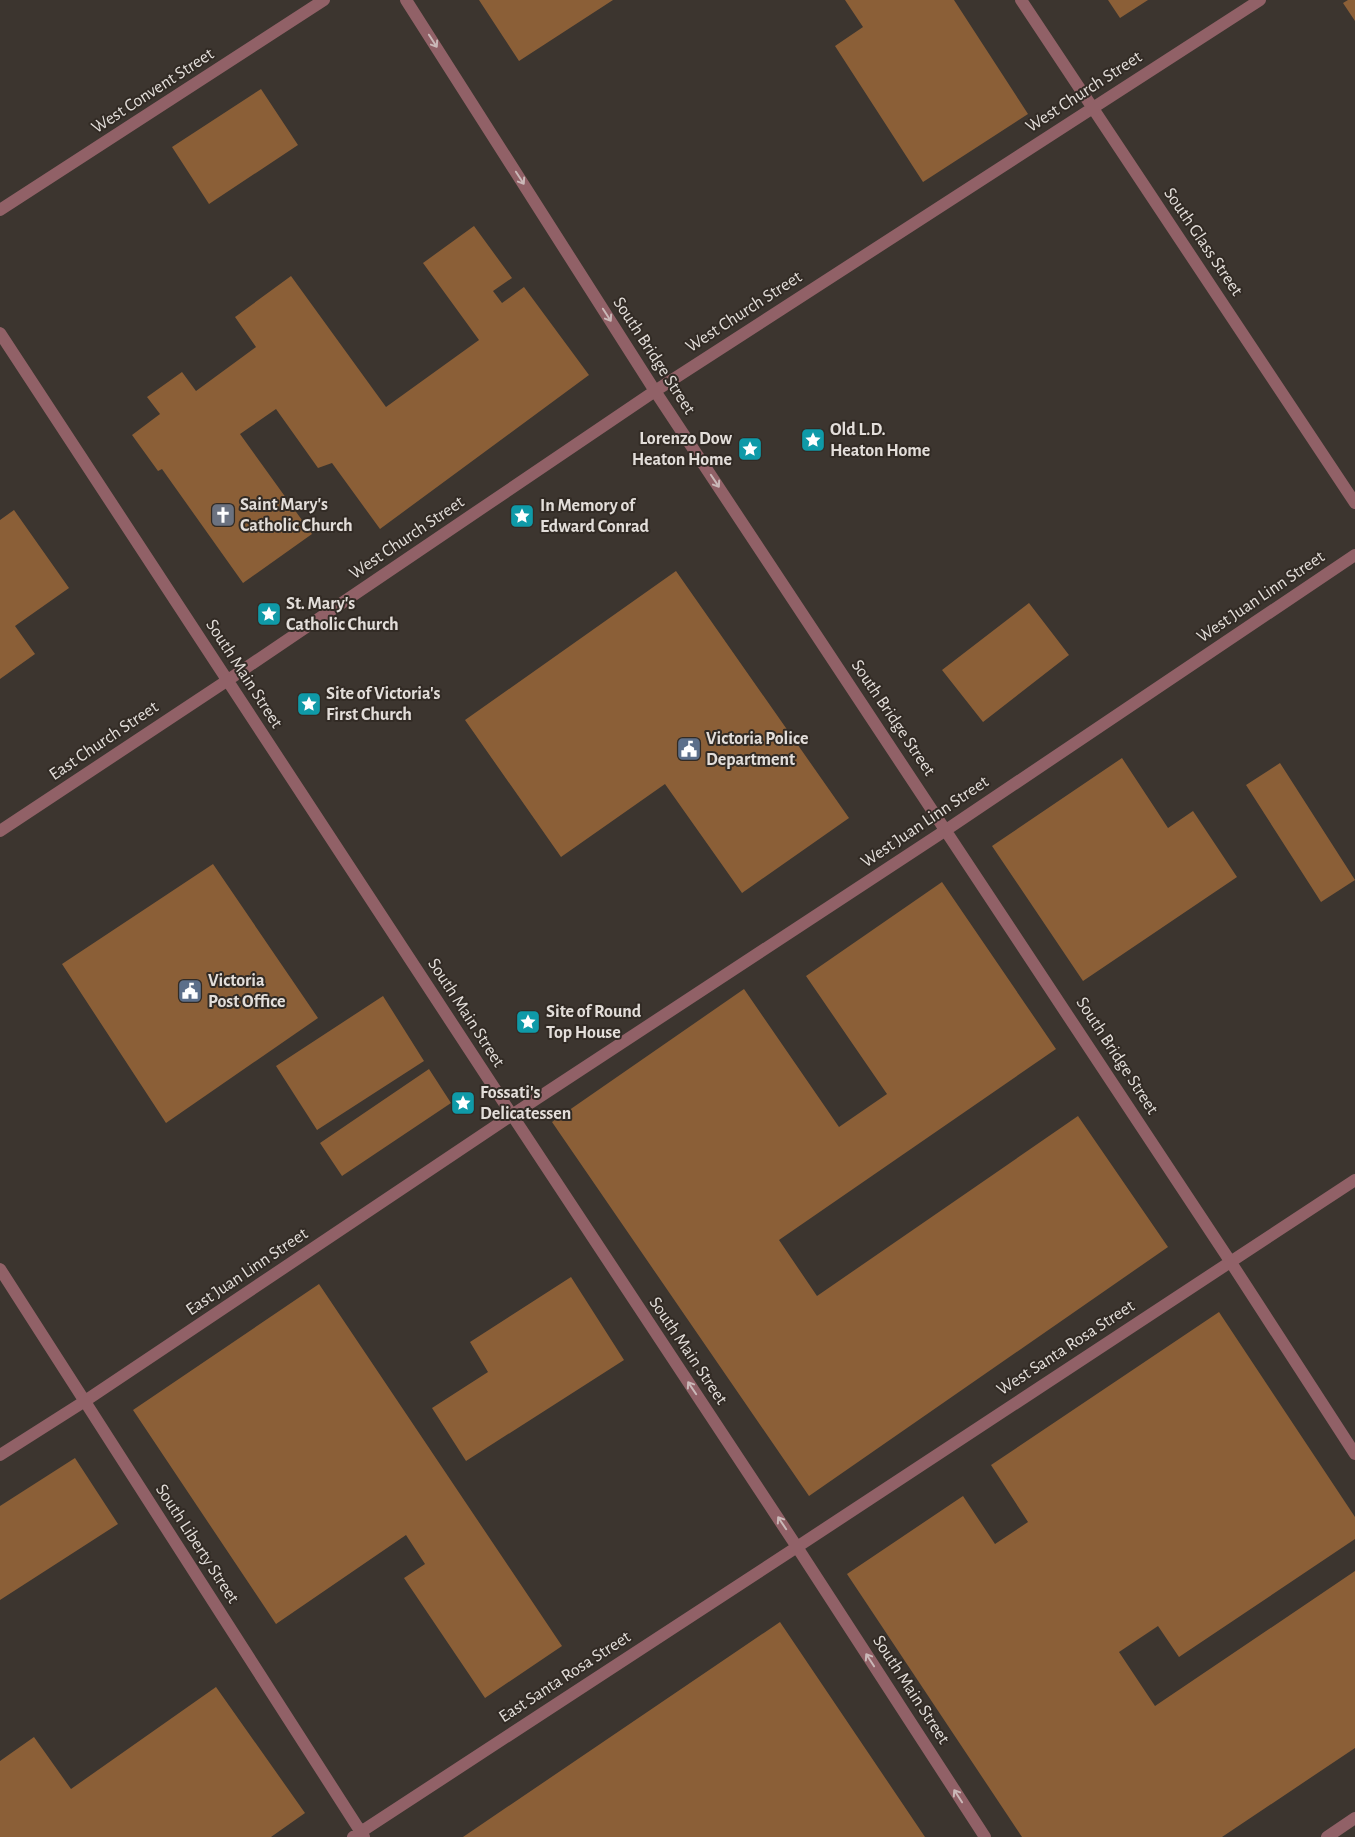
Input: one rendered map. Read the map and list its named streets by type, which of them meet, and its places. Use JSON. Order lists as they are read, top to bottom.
{
  "streets": {
    "street": [
      "West Convent Street",
      "West Church Street",
      "South Glass Street",
      "South Bridge Street",
      "West Juan Linn Street",
      "South Main Street",
      "East Church Street",
      "East Juan Linn Street",
      "West Santa Rosa Street",
      "South Liberty Street",
      "East Santa Rosa Street"
    ]
  },
  "crossings": [
    ["West Church Street", "South Glass Street"],
    ["West Church Street", "South Bridge Street"],
    ["West Church Street", "South Main Street"],
    ["West Church Street", "East Church Street"],
    ["South Bridge Street", "West Juan Linn Street"],
    ["South Bridge Street", "West Santa Rosa Street"],
    ["West Juan Linn Street", "South Main Street"],
    ["West Juan Linn Street", "East Juan Linn Street"],
    ["South Main Street", "East Church Street"],
    ["South Main Street", "East Juan Linn Street"],
    ["South Main Street", "West Santa Rosa Street"],
    ["South Main Street", "East Santa Rosa Street"],
    ["East Juan Linn Street", "South Liberty Street"],
    ["West Santa Rosa Street", "East Santa Rosa Street"],
    ["South Liberty Street", "East Santa Rosa Street"]
  ],
  "one_way": ["South Bridge Street", "South Main Street"],
  "places": {
    "place": [
      "Old L.D. Heaton Home",
      "Lorenzo Dow Heaton Home",
      "In Memory of Edward Conrad",
      "St. Mary's Catholic Church",
      "Site of Victoria's First Church",
      "Site of Round Top House",
      "Fossati's Delicatessen"
    ],
    "church": ["Saint Mary's Catholic Church"],
    "public building": ["Victoria Police Department", "Victoria Post Office"]
  }
}
